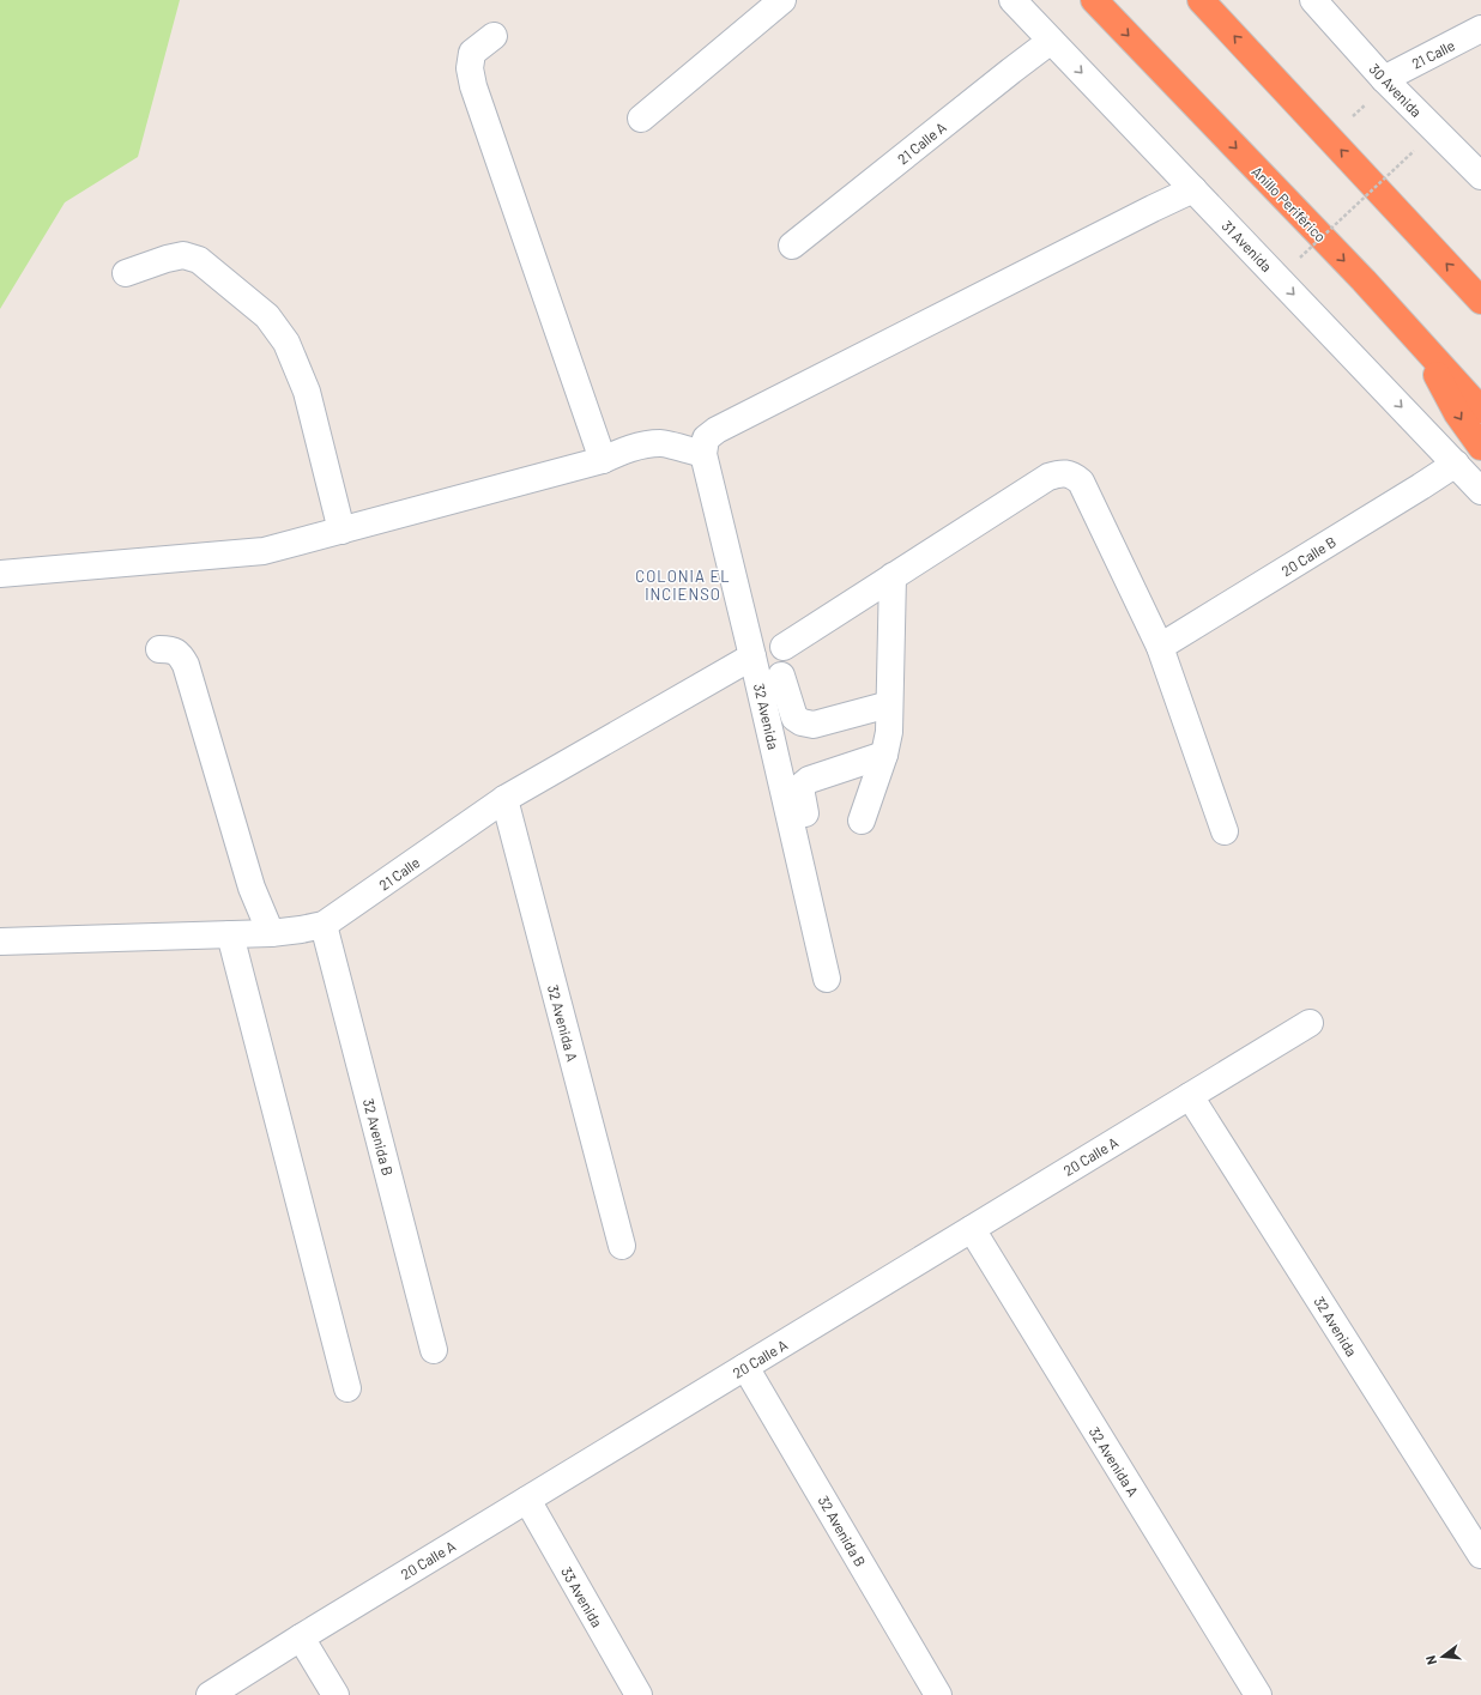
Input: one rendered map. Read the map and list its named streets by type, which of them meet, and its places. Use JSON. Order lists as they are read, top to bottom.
{
  "streets": {
    "highway": ["Anillo Periférico"],
    "street": [
      "21 Calle",
      "30 Avenida",
      "21 Calle A",
      "31 Avenida",
      "20 Calle B",
      "32 Avenida",
      "32 Avenida A",
      "32 Avenida B",
      "20 Calle A",
      "33 Avenida"
    ]
  },
  "crossings": [
    ["21 Calle", "30 Avenida"],
    ["21 Calle", "32 Avenida"],
    ["21 Calle", "32 Avenida A"],
    ["21 Calle", "32 Avenida B"],
    ["21 Calle A", "31 Avenida"],
    ["31 Avenida", "20 Calle B"],
    ["32 Avenida", "20 Calle A"],
    ["32 Avenida A", "20 Calle A"],
    ["32 Avenida B", "20 Calle A"],
    ["20 Calle A", "33 Avenida"]
  ],
  "one_way": ["31 Avenida"],
  "districts": ["COLONIA EL INCIENSO"],
  "north": "left"
}
